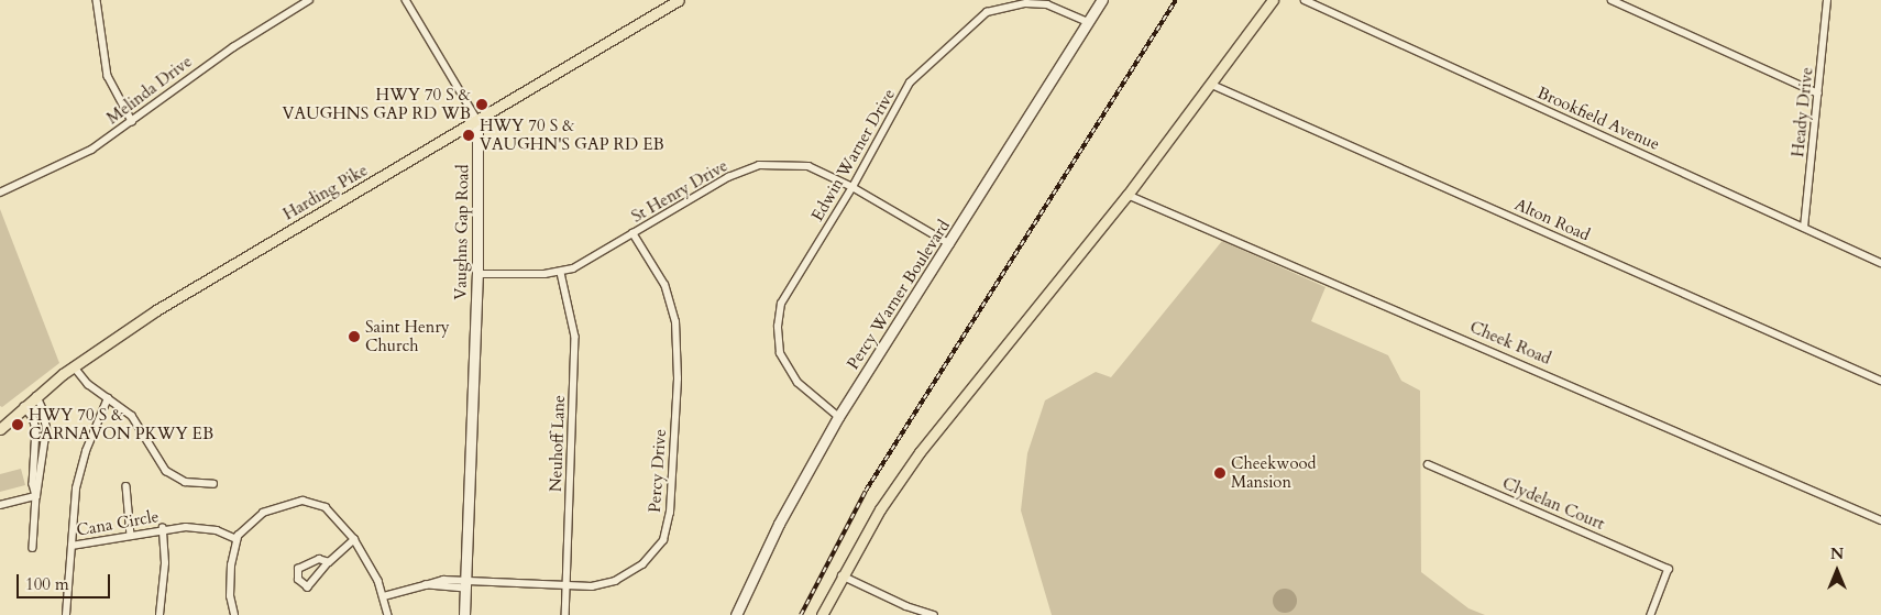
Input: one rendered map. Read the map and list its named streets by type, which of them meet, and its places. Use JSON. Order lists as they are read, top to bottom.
{
  "streets": {
    "main road": ["Harding Pike"],
    "street": [
      "Melinda Drive",
      "Heady Drive",
      "Brookfield Avenue",
      "Edwin Warner Drive",
      "St Henry Drive",
      "Alton Road",
      "Vaughns Gap Road",
      "Percy Warner Boulevard",
      "Cheek Road",
      "Neuhoff Lane",
      "Percy Drive",
      "Clydelan Court",
      "Cana Circle"
    ]
  },
  "crossings": [
    ["Heady Drive", "Brookfield Avenue"],
    ["Edwin Warner Drive", "St Henry Drive"],
    ["Edwin Warner Drive", "Percy Warner Boulevard"],
    ["St Henry Drive", "Vaughns Gap Road"],
    ["St Henry Drive", "Percy Warner Boulevard"],
    ["St Henry Drive", "Neuhoff Lane"],
    ["St Henry Drive", "Percy Drive"],
    ["Harding Pike", "Vaughns Gap Road"],
    ["Vaughns Gap Road", "Percy Drive"],
    ["Neuhoff Lane", "Percy Drive"]
  ],
  "places": [
    "HWY 70 S & VAUGHNS GAP RD WB",
    "HWY 70 S & VAUGHN'S GAP RD EB",
    "Saint Henry Church",
    "HWY 70 S & CARNAVON PKWY EB",
    "Cheekwood Mansion"
  ],
  "scale_bar": "100 m",
  "north": "top"
}
